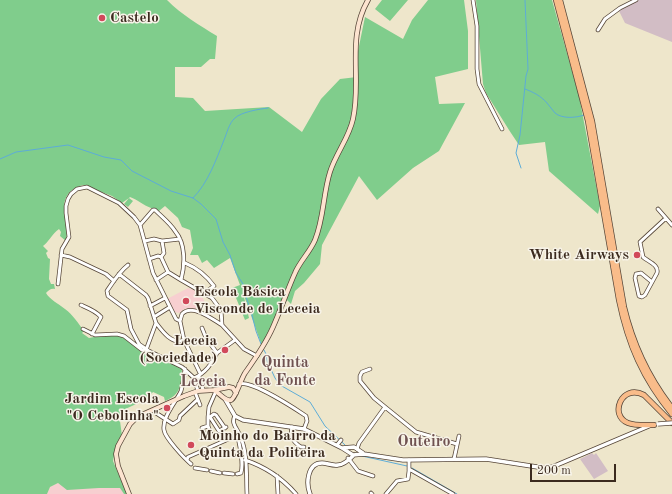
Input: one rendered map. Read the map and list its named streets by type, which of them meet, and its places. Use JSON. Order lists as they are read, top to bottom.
{
  "districts": ["Quinta da Fonte", "Leceia", "Outeiro"],
  "places": [
    "Castelo",
    "White Airways",
    "Escola Básica Visconde de Leceia",
    "Leceia (Sociedade)",
    "Jardim Escola \"O Cebolinha\"",
    "Moinho do Bairro da Quinta da Politeira"
  ],
  "scale_bar": "200 m"
}
